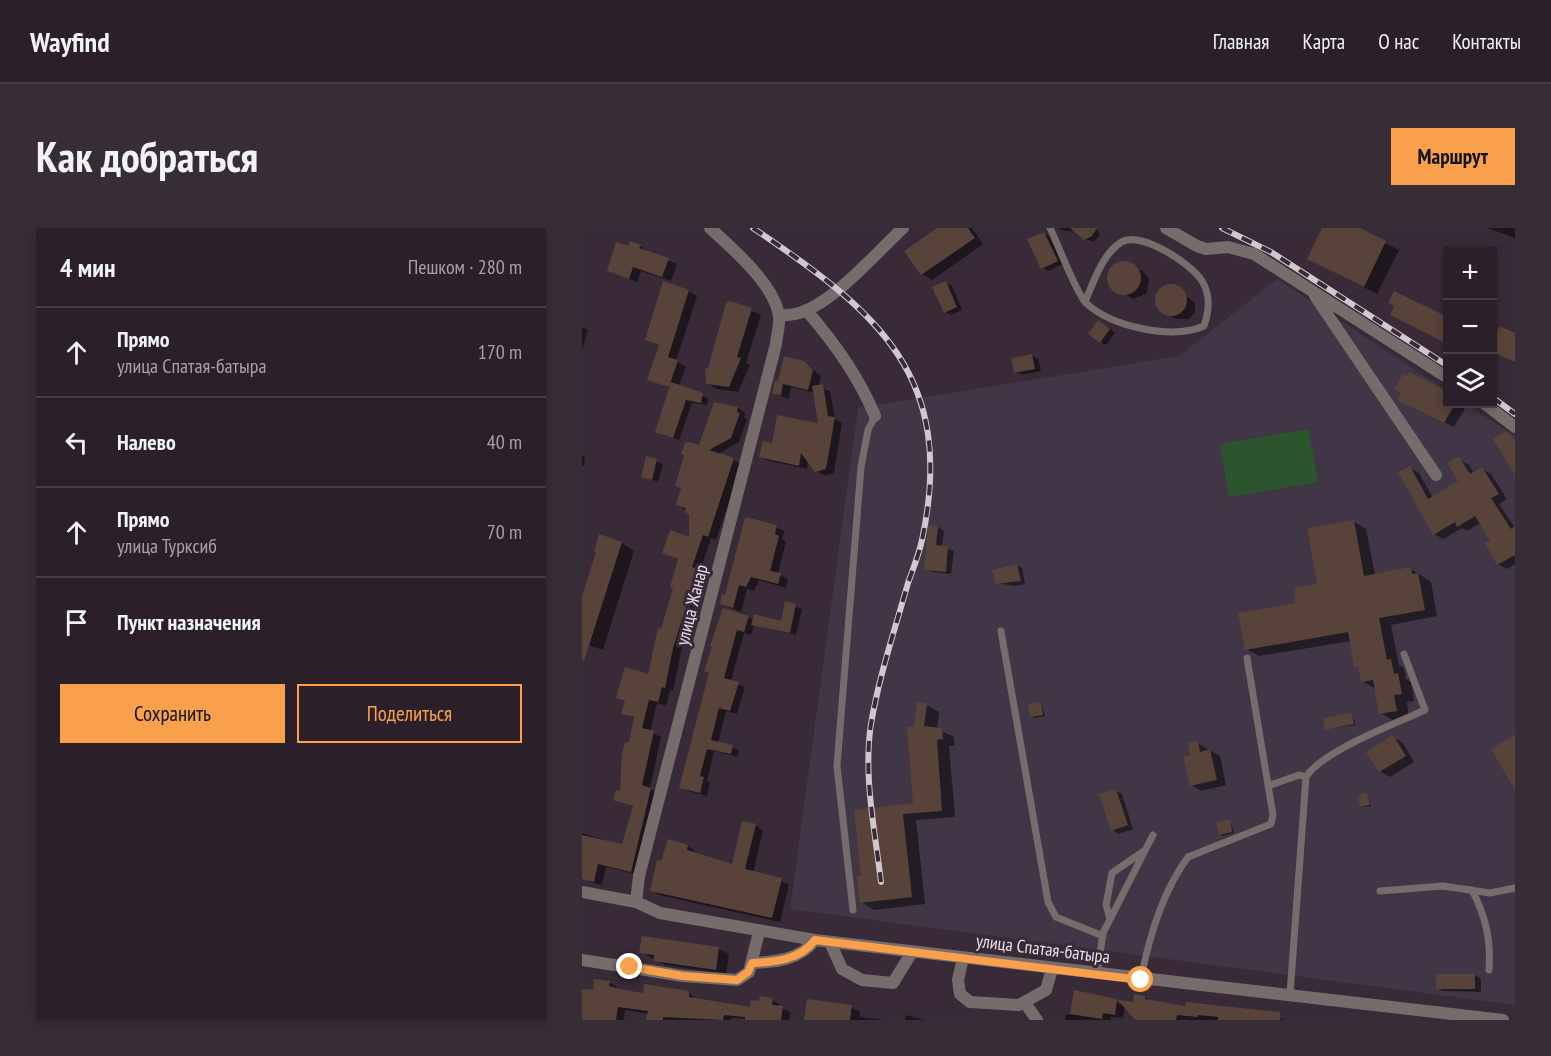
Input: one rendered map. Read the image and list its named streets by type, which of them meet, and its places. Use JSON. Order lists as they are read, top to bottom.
{
  "streets": {
    "street": ["улица Жанар", "улица Спатая-батыра"]
  },
  "crossings": [
    ["улица Жанар", "улица Спатая-батыра"]
  ],
  "page": {
    "header": "Wayfind",
    "nav": [
      "Главная",
      "Карта",
      "О нас",
      "Контакты"
    ],
    "buttons": [
      "Маршрут",
      ["Сохранить", "Поделиться"]
    ],
    "title": "Как добраться",
    "heading": ["4 мин", "Пешком · 280 m"],
    "map_buttons": ["+", "−"],
    "list": [
      ["Прямо", "улица Спатая-батыра", "170 m"],
      ["Налево", "40 m"],
      ["Прямо", "улица Турксиб", "70 m"],
      "Пункт назначения"
    ]
  }
}
